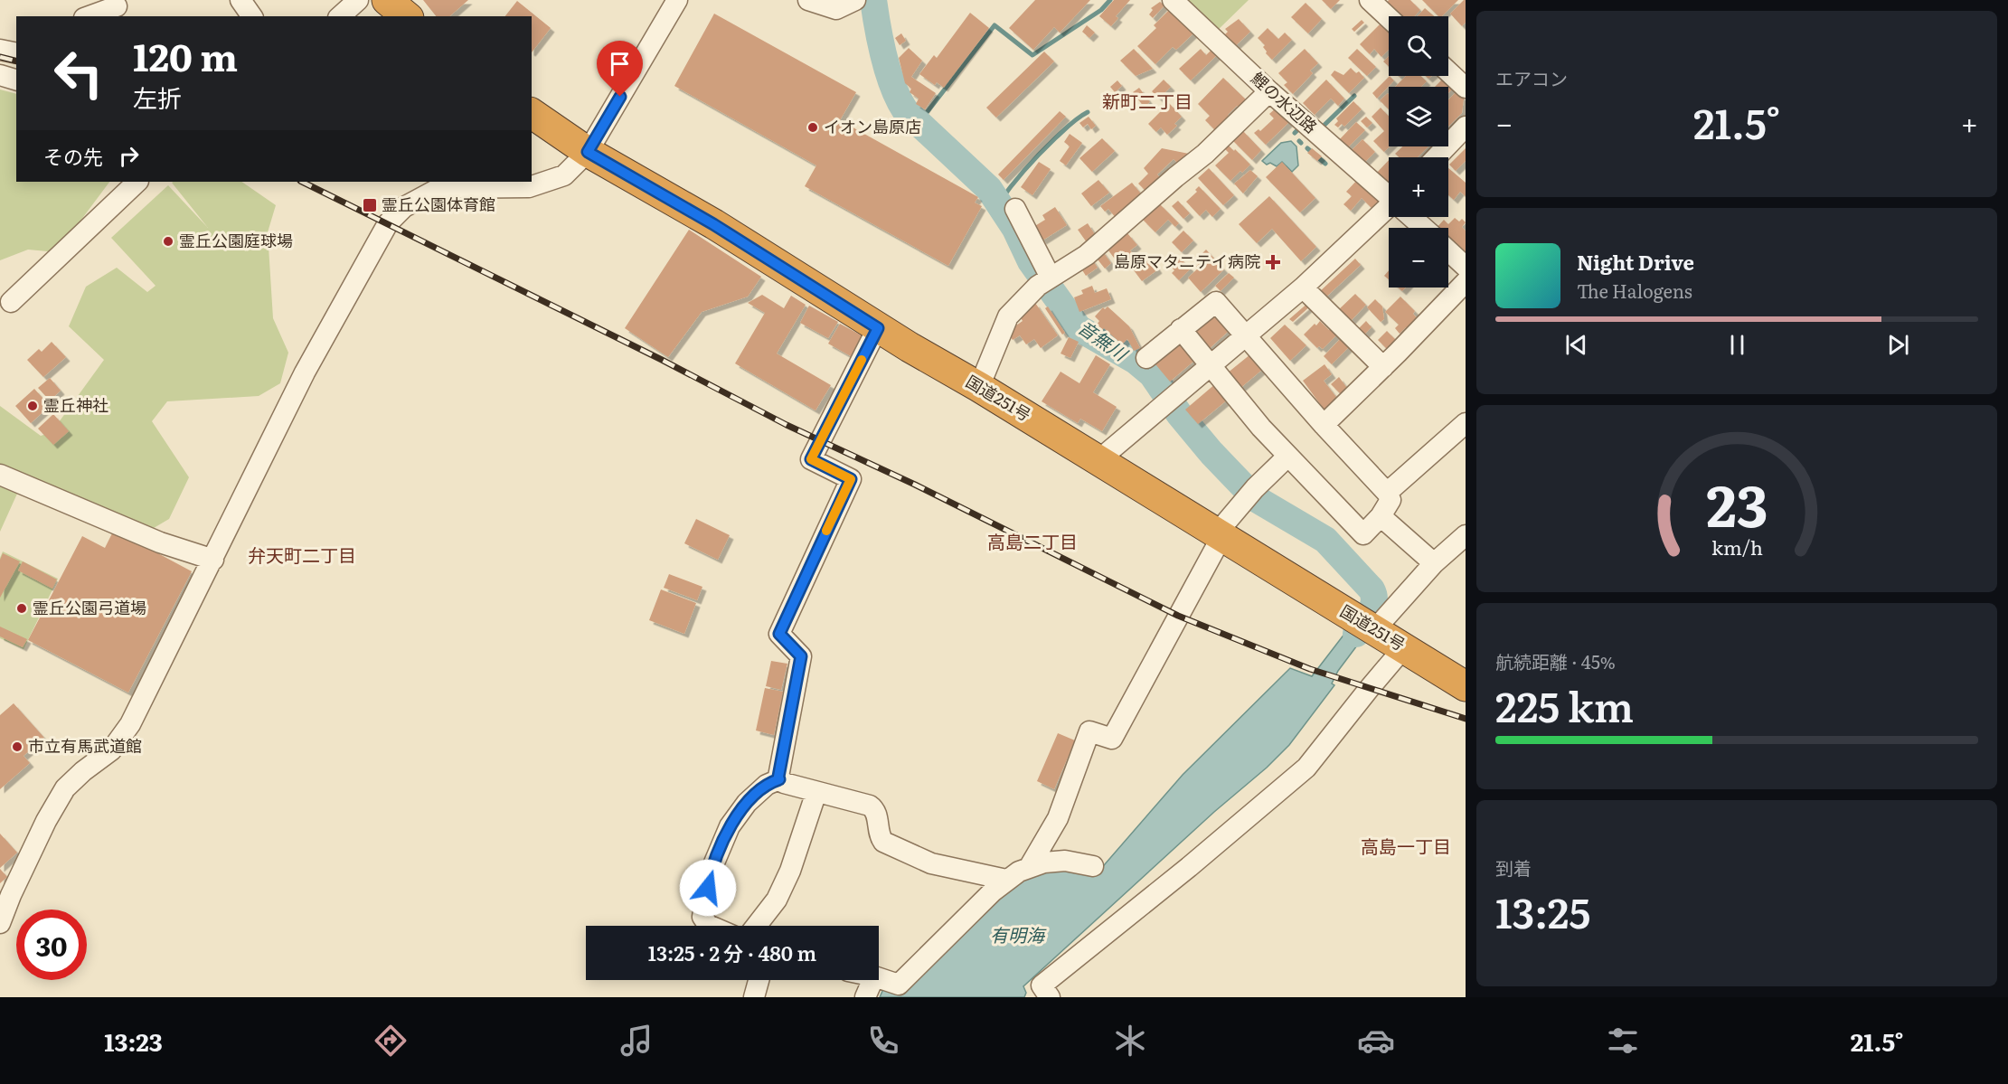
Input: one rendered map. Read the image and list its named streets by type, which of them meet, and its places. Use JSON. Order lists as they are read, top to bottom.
{
  "streets": {
    "highway": ["国道251号"],
    "street": ["鯉の水辺路"]
  },
  "districts": [
    "新町二丁目",
    "高島二丁目",
    "弁天町二丁目",
    "高島一丁目"
  ],
  "water": ["音無川", "有明海"],
  "places": {
    "other": [
      "イオン島原店",
      "霊丘公園庭球場",
      "霊丘神社",
      "霊丘公園弓道場",
      "市立有馬武道館"
    ],
    "transit": ["霊丘公園体育館"],
    "health": ["島原マタニテイ病院"]
  },
  "page": {
    "tile": [
      "エアコン",
      ["航続距離 · 45%", "225 km"],
      ["到着", "13:25"]
    ],
    "map_buttons": ["+", "−"],
    "turn": ["120 m", "左折"],
    "heat": ["−", "21.5°", "+"],
    "then": "その先",
    "song": ["Night Drive", "The Halogens"],
    "limit": "30",
    "trip": "13:25 · 2 分 · 480 m",
    "tabs": ["13:23", "21.5°"],
    "gauge": ["23", "km/h"]
  }
}
